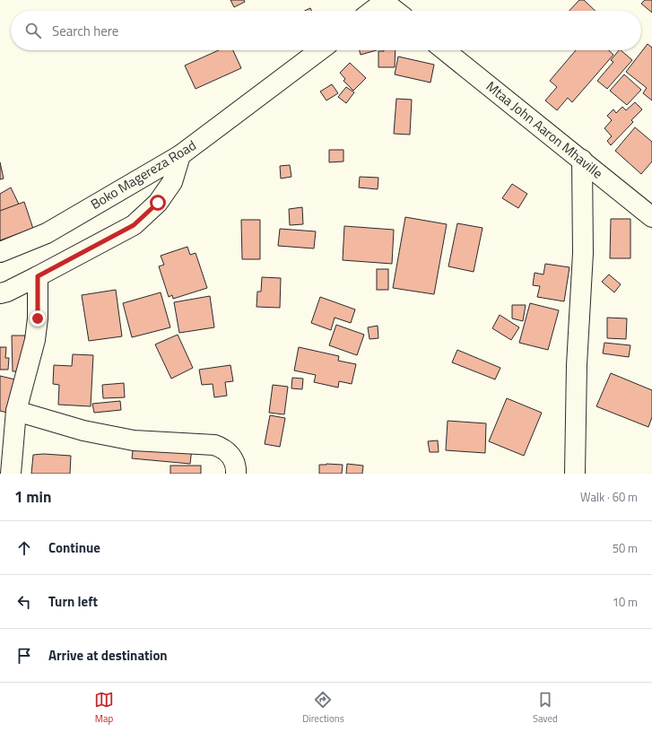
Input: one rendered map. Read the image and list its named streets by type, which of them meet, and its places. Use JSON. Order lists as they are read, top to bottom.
{
  "streets": {
    "street": ["Mtaa John Aaron Mhaville", "Boko Magereza Road"]
  },
  "page": {
    "search": "Search here",
    "heading": ["1 min", "Walk · 60 m"],
    "list": [
      ["Continue", "50 m"],
      ["Turn left", "10 m"],
      "Arrive at destination"
    ],
    "nav": ["Map", "Directions", "Saved"]
  }
}
